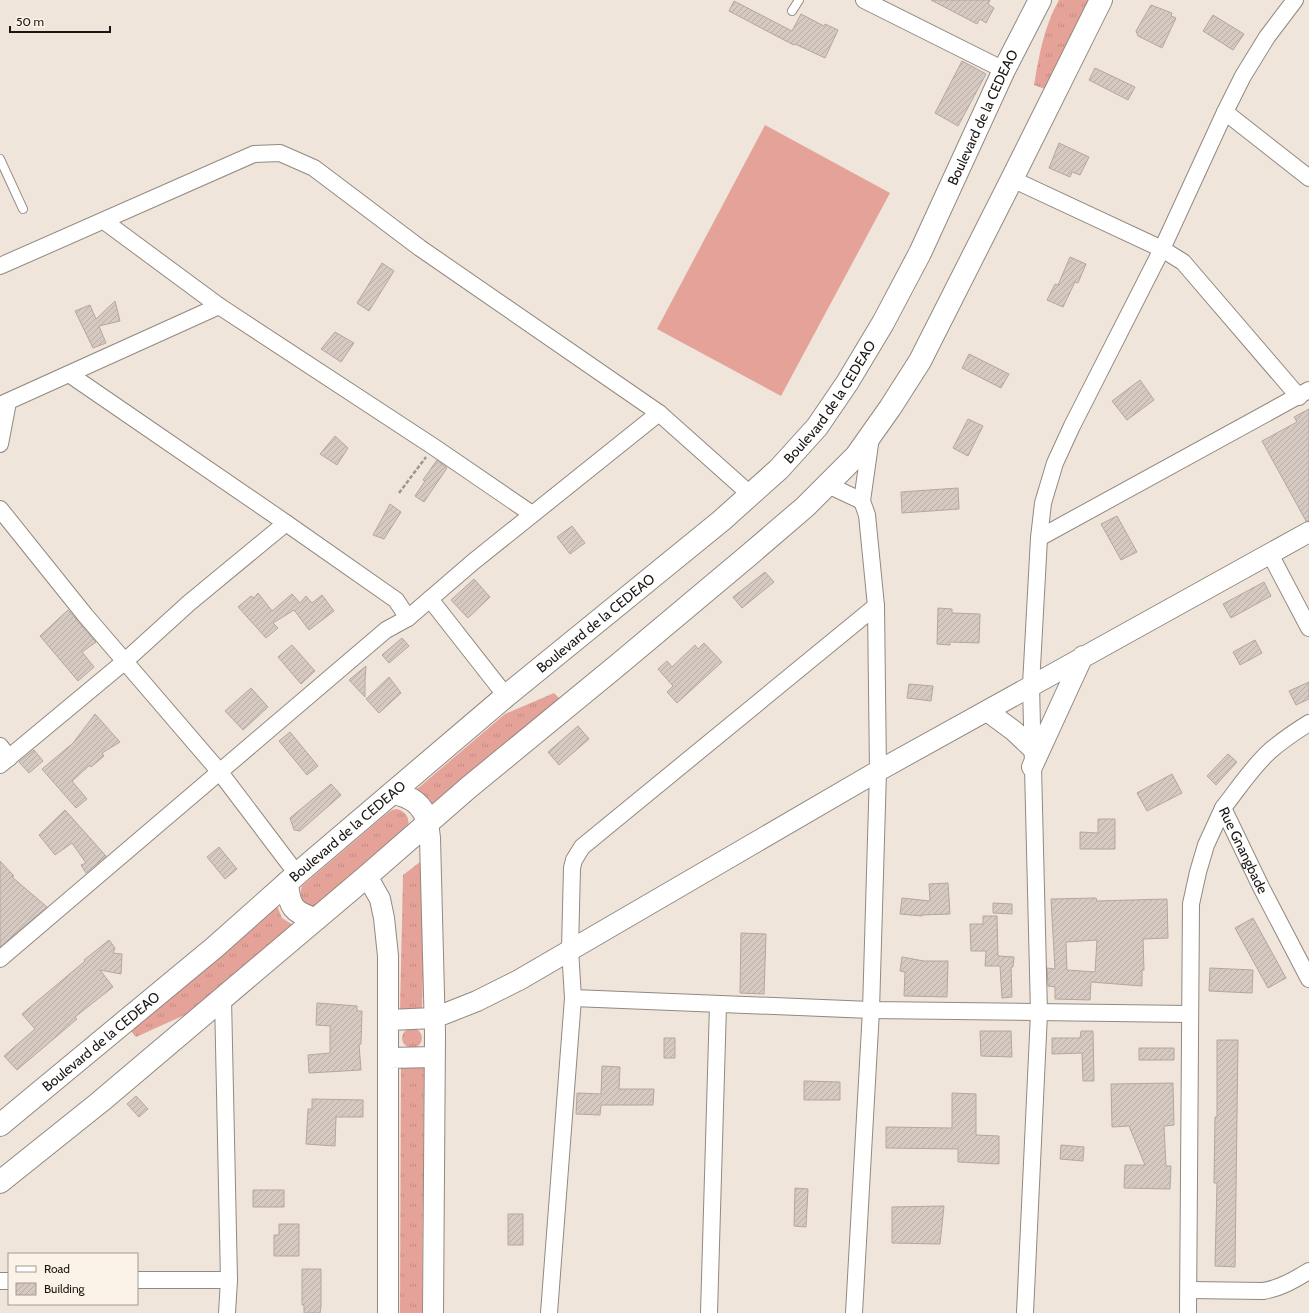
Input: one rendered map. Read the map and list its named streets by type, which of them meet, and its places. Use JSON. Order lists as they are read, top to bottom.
{
  "streets": {
    "main road": ["Boulevard de la CEDEAO"],
    "street": ["Rue Gnangbade"]
  },
  "legend": ["Road", "Building"],
  "scale_bar": "50 m"
}
